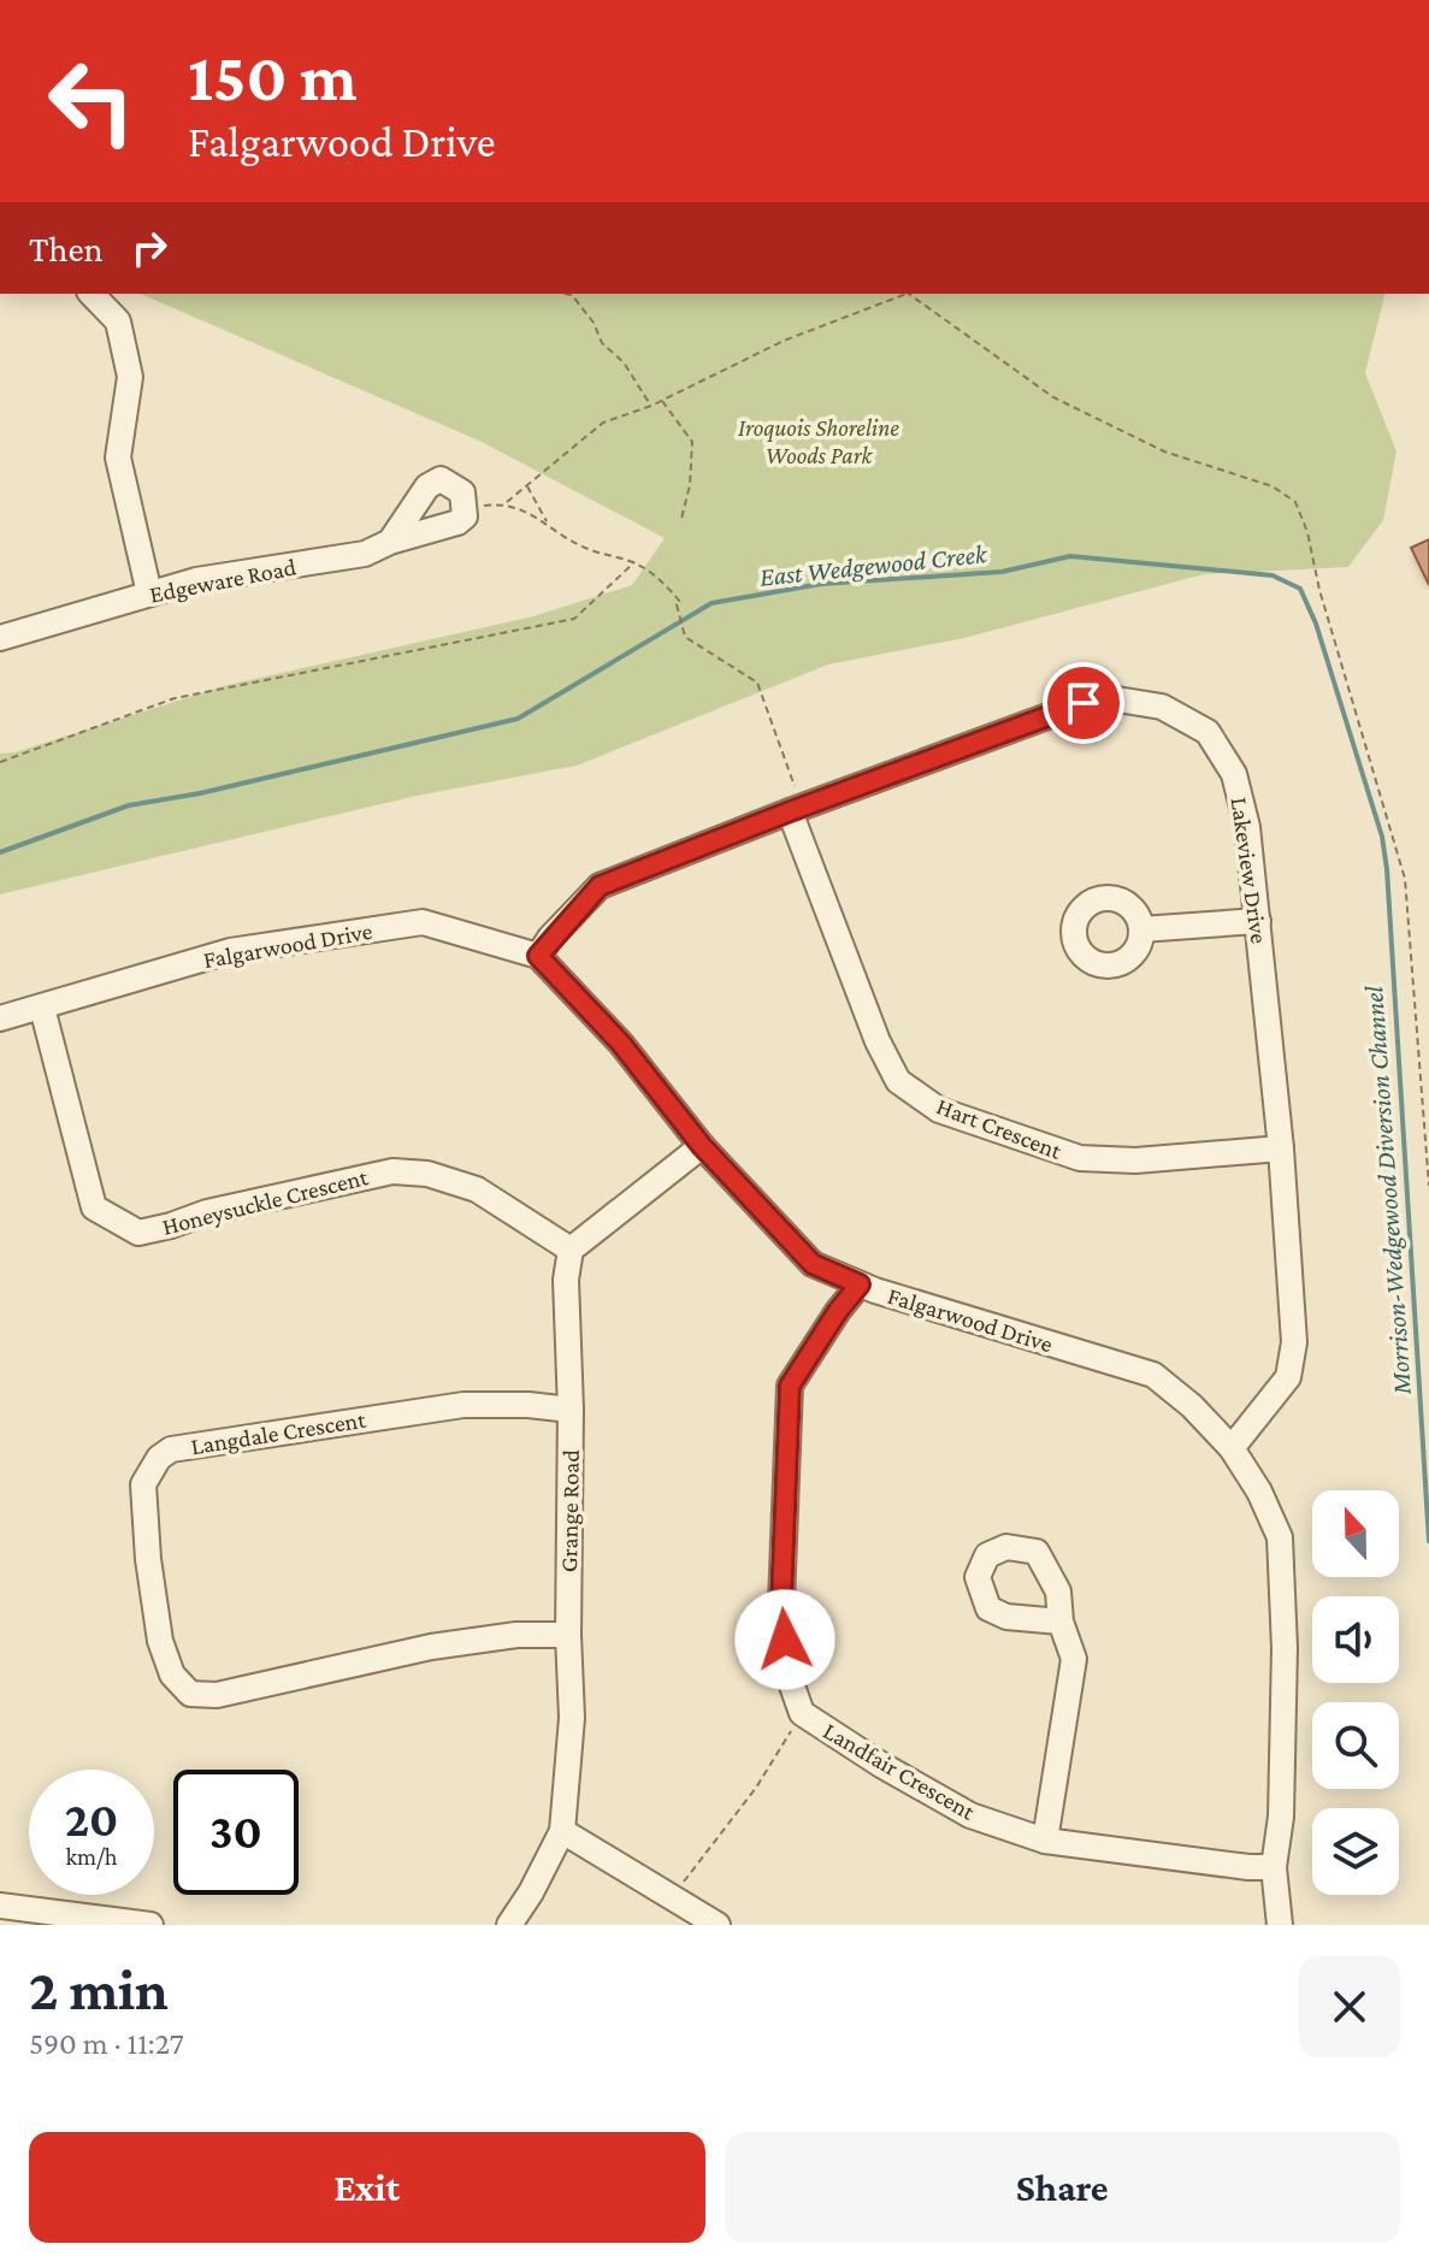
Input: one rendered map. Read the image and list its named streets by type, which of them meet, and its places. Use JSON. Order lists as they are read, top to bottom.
{
  "streets": {
    "street": [
      "Edgeware Road",
      "Lakeview Drive",
      "Falgarwood Drive",
      "Hart Crescent",
      "Honeysuckle Crescent",
      "Langdale Crescent",
      "Grange Road",
      "Landfair Crescent"
    ]
  },
  "crossings": [
    ["Lakeview Drive", "Falgarwood Drive"],
    ["Lakeview Drive", "Hart Crescent"],
    ["Falgarwood Drive", "Honeysuckle Crescent"],
    ["Falgarwood Drive", "Landfair Crescent"],
    ["Honeysuckle Crescent", "Grange Road"],
    ["Langdale Crescent", "Grange Road"]
  ],
  "water": ["East Wedgewood Creek", "Morrison-Wedgewood Diversion Channel"],
  "parks": ["Iroquois Shoreline Woods Park"],
  "north": "top",
  "page": {
    "turn": ["150 m", "Falgarwood Drive"],
    "then": "Then",
    "speed": "20 km/h",
    "limit": "30",
    "heading": ["2 min", "590 m · 11:27"],
    "buttons": ["Exit", "Share"]
  }
}
